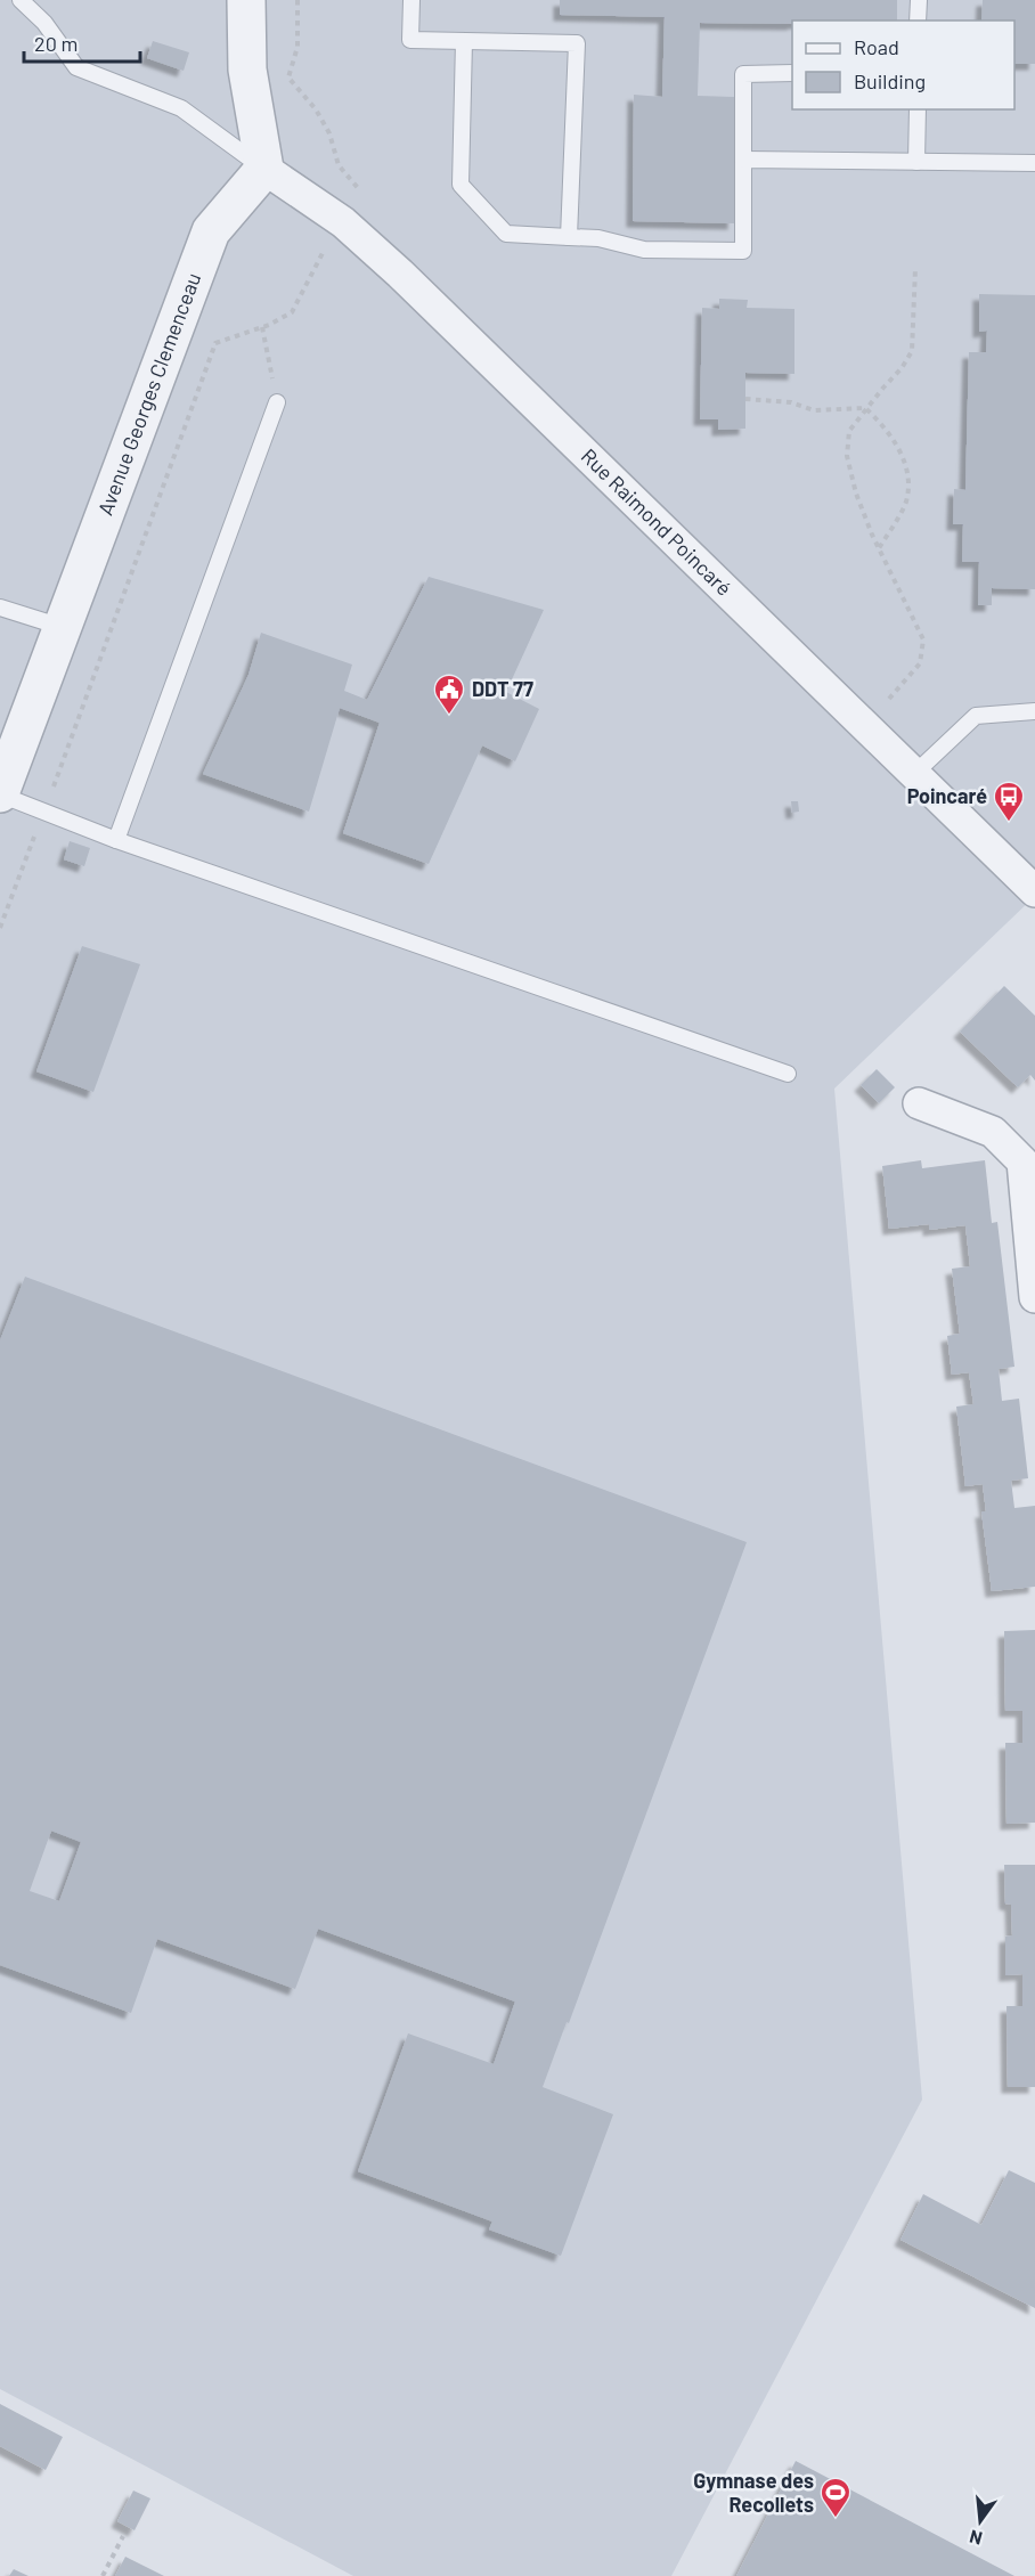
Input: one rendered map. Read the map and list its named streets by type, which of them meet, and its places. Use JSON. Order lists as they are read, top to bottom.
{
  "streets": {
    "street": ["Avenue Georges Clemenceau", "Rue Raimond Poincaré"]
  },
  "crossings": [
    ["Avenue Georges Clemenceau", "Rue Raimond Poincaré"]
  ],
  "places": {
    "public building": ["DDT 77"],
    "bus stop": ["Poincaré"],
    "sports": ["Gymnase des Recollets"]
  },
  "legend": ["Road", "Building"],
  "scale_bar": "20 m",
  "north": "bottom"
}
